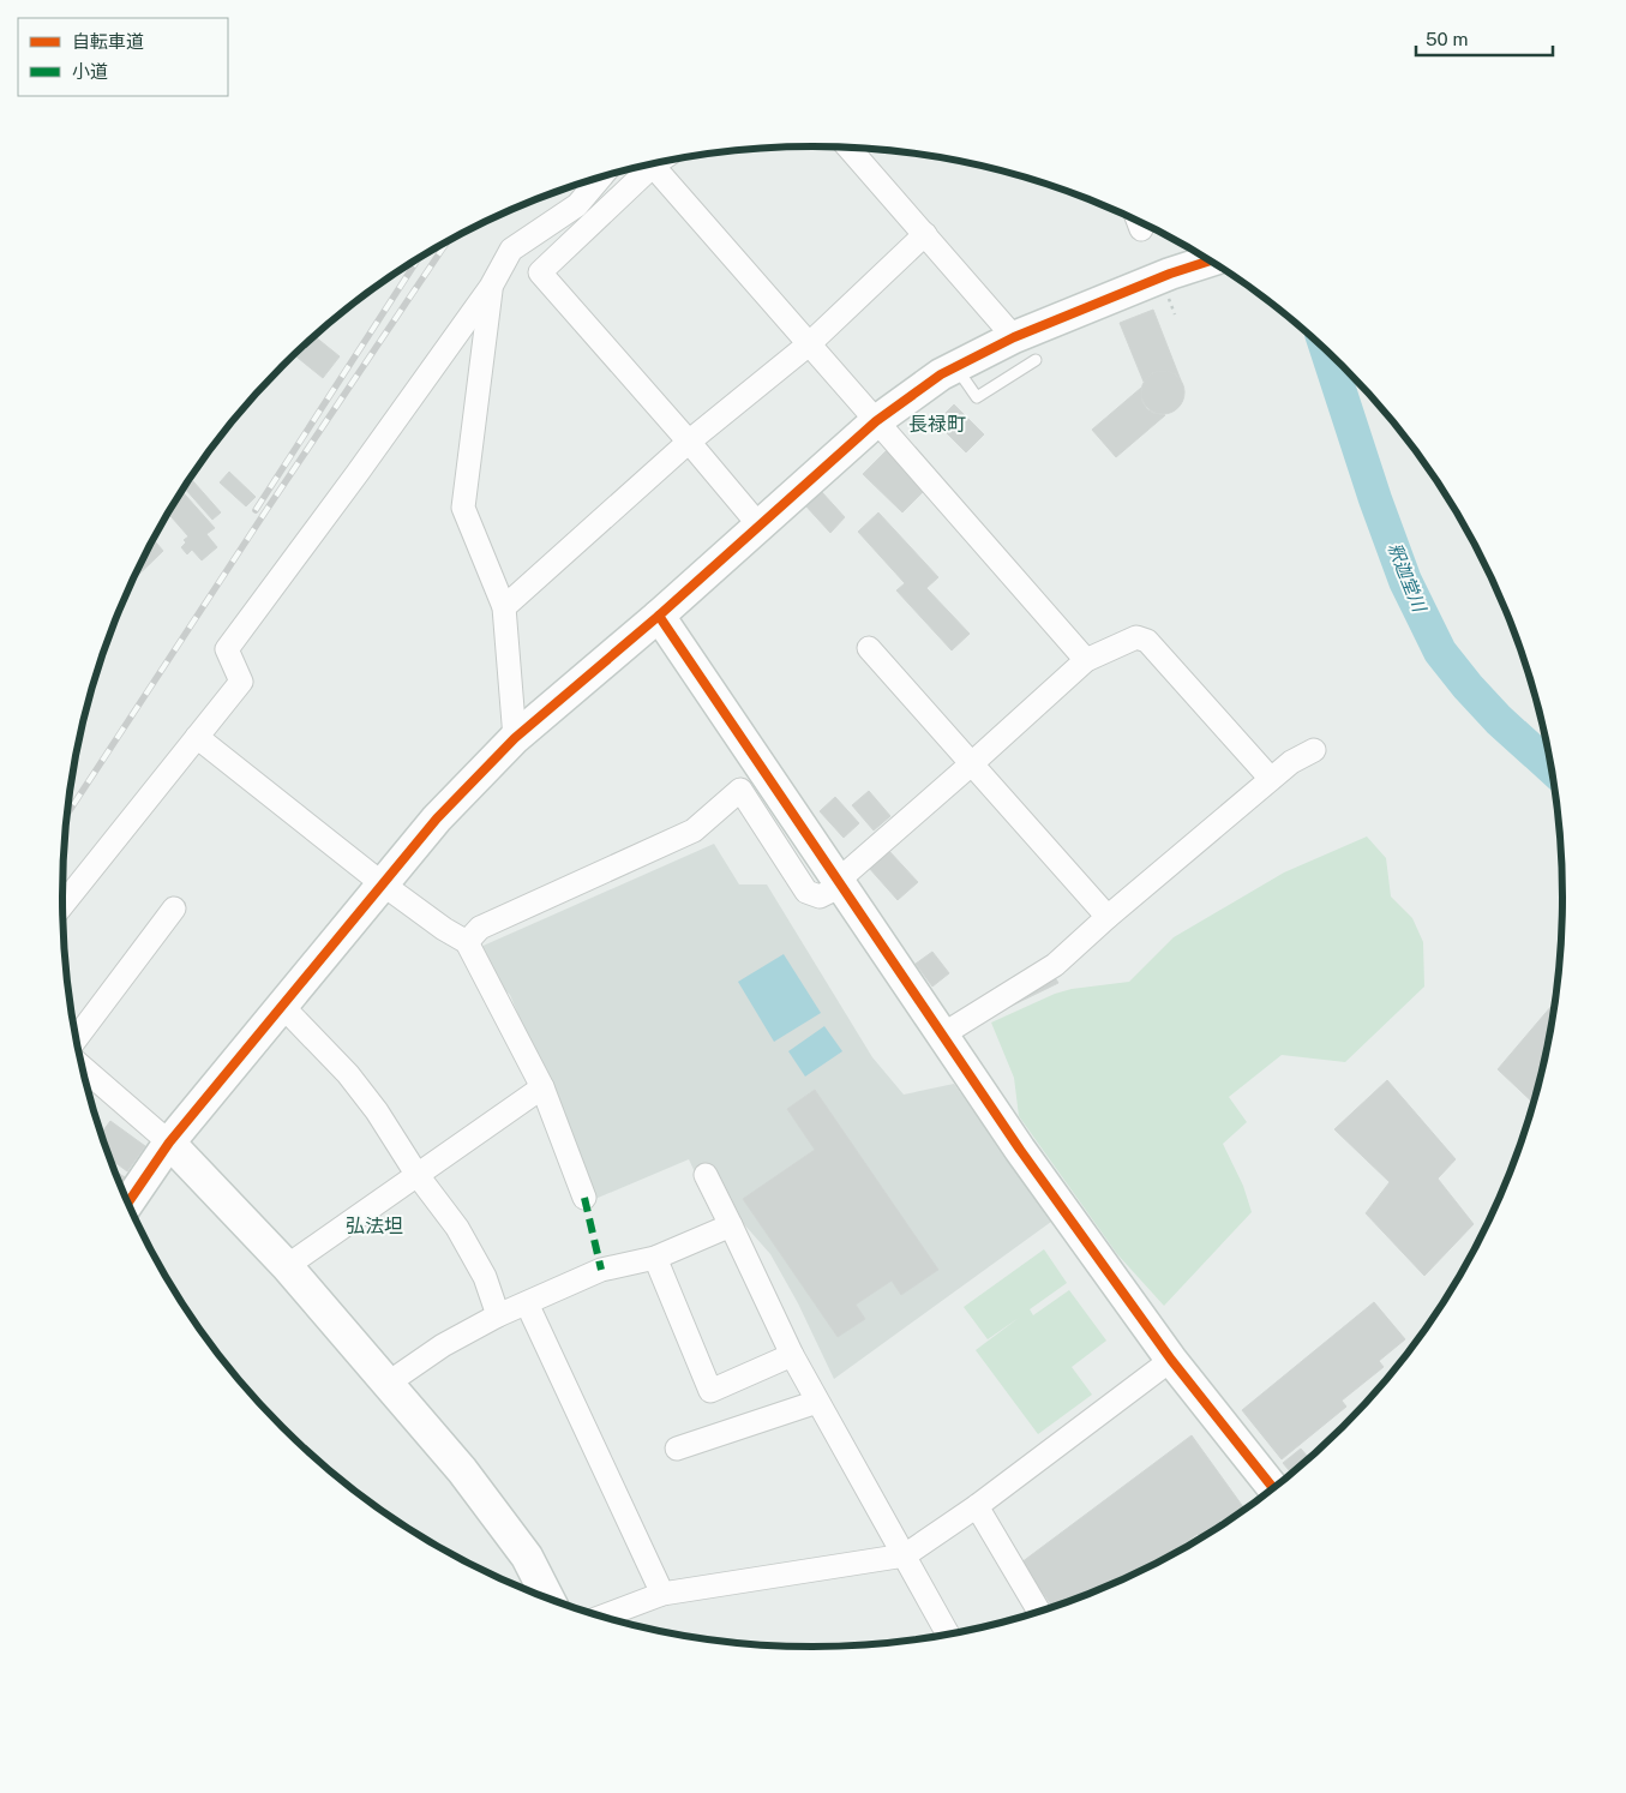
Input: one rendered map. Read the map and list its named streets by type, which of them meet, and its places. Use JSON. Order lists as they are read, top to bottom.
{
  "districts": ["長禄町", "弘法坦"],
  "water": ["釈迦堂川"],
  "legend": ["自転車道", "小道"],
  "scale_bar": "50 m"
}
